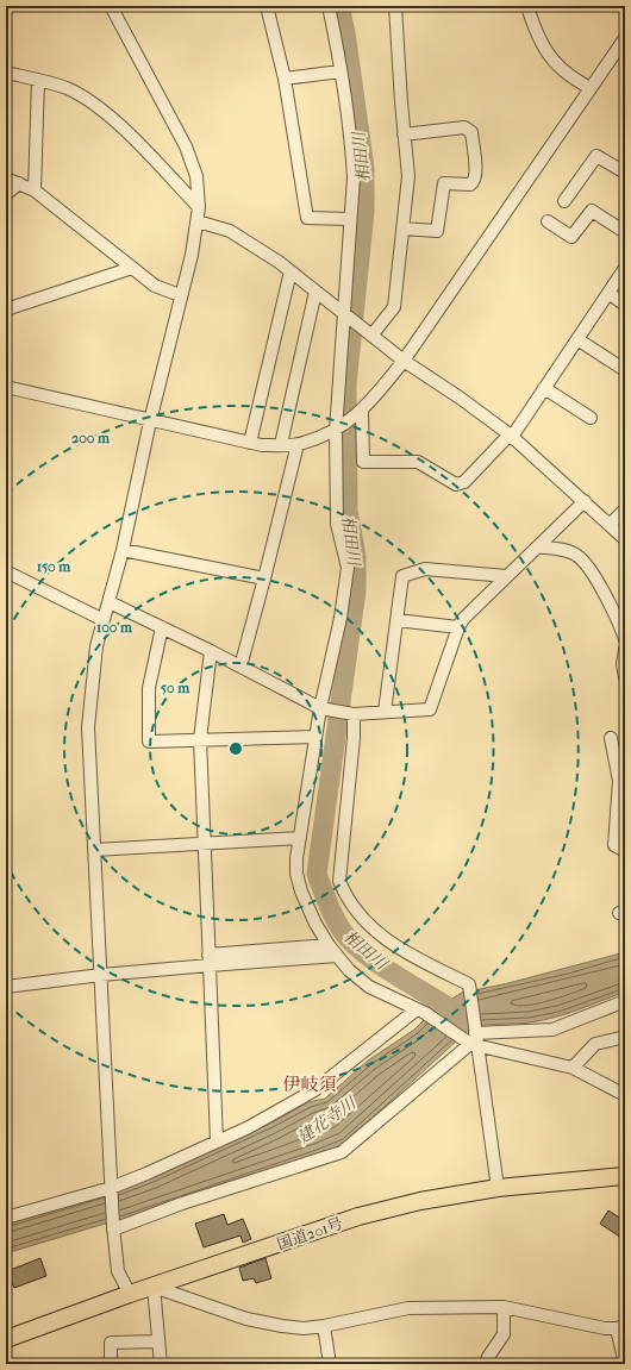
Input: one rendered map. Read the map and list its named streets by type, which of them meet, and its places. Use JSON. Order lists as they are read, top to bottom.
{
  "streets": {
    "highway": ["国道201号"]
  },
  "districts": ["伊岐須"],
  "water": ["相田川", "建花寺川"],
  "rings": [
    "200 m",
    "150 m",
    "100 m",
    "50 m"
  ]
}
